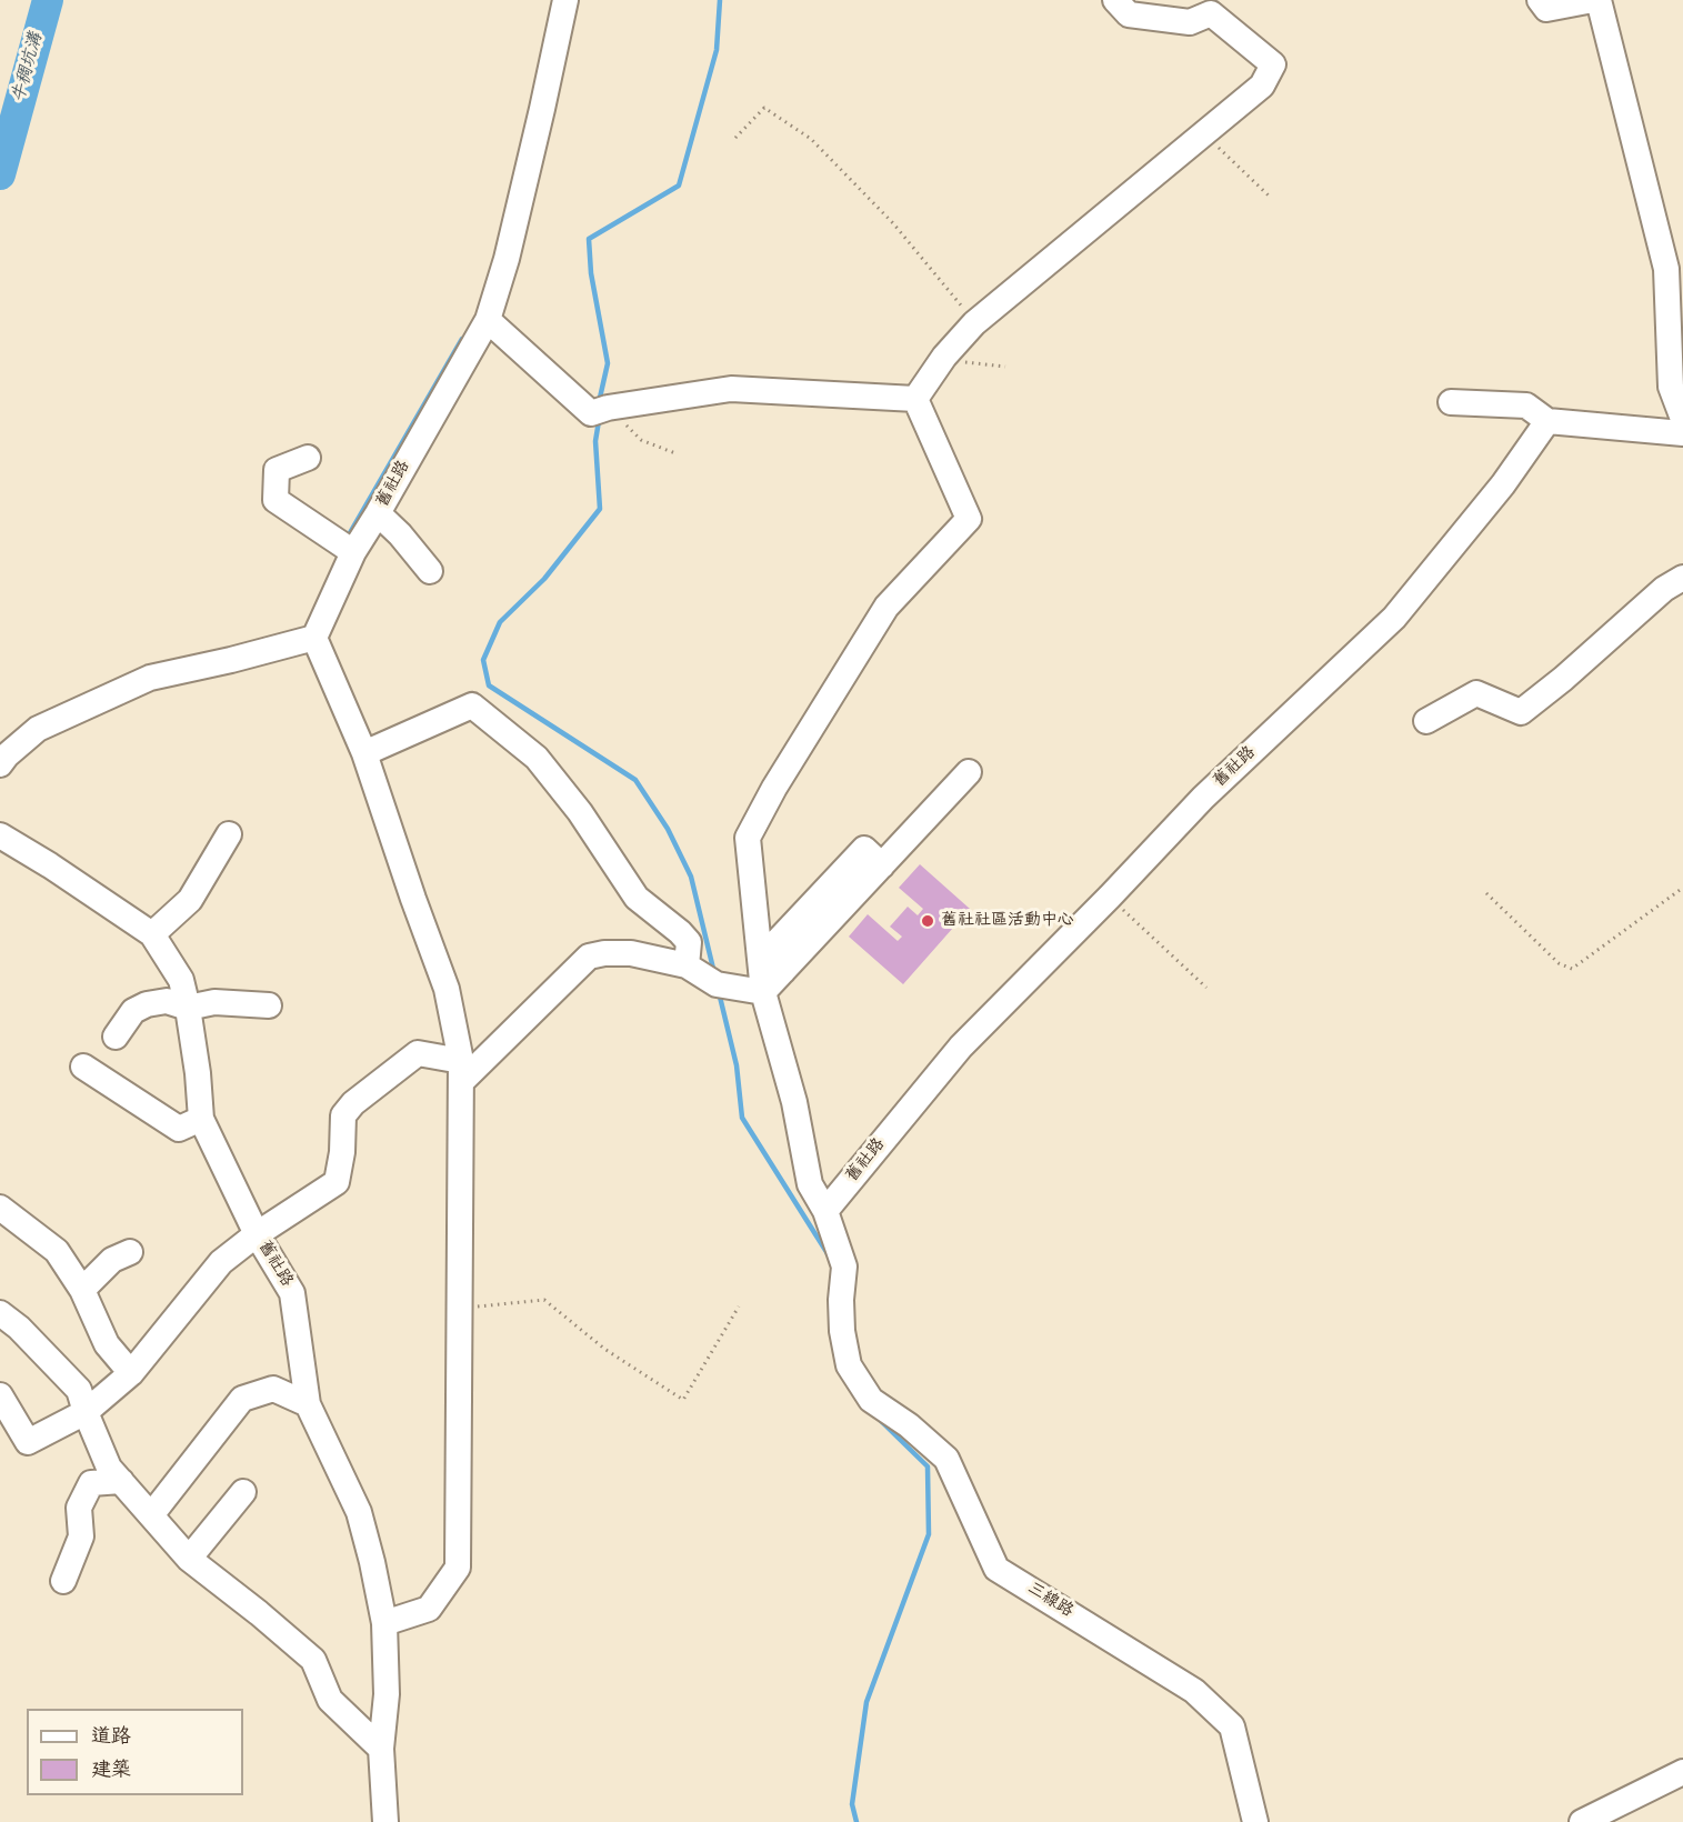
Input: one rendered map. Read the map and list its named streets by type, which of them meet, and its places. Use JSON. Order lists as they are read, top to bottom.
{
  "streets": {
    "street": ["舊社路", "三線路"]
  },
  "crossings": [
    ["舊社路", "三線路"]
  ],
  "water": ["牛稠坑溝"],
  "places": ["舊社社區活動中心"],
  "legend": ["道路", "建築"]
}
